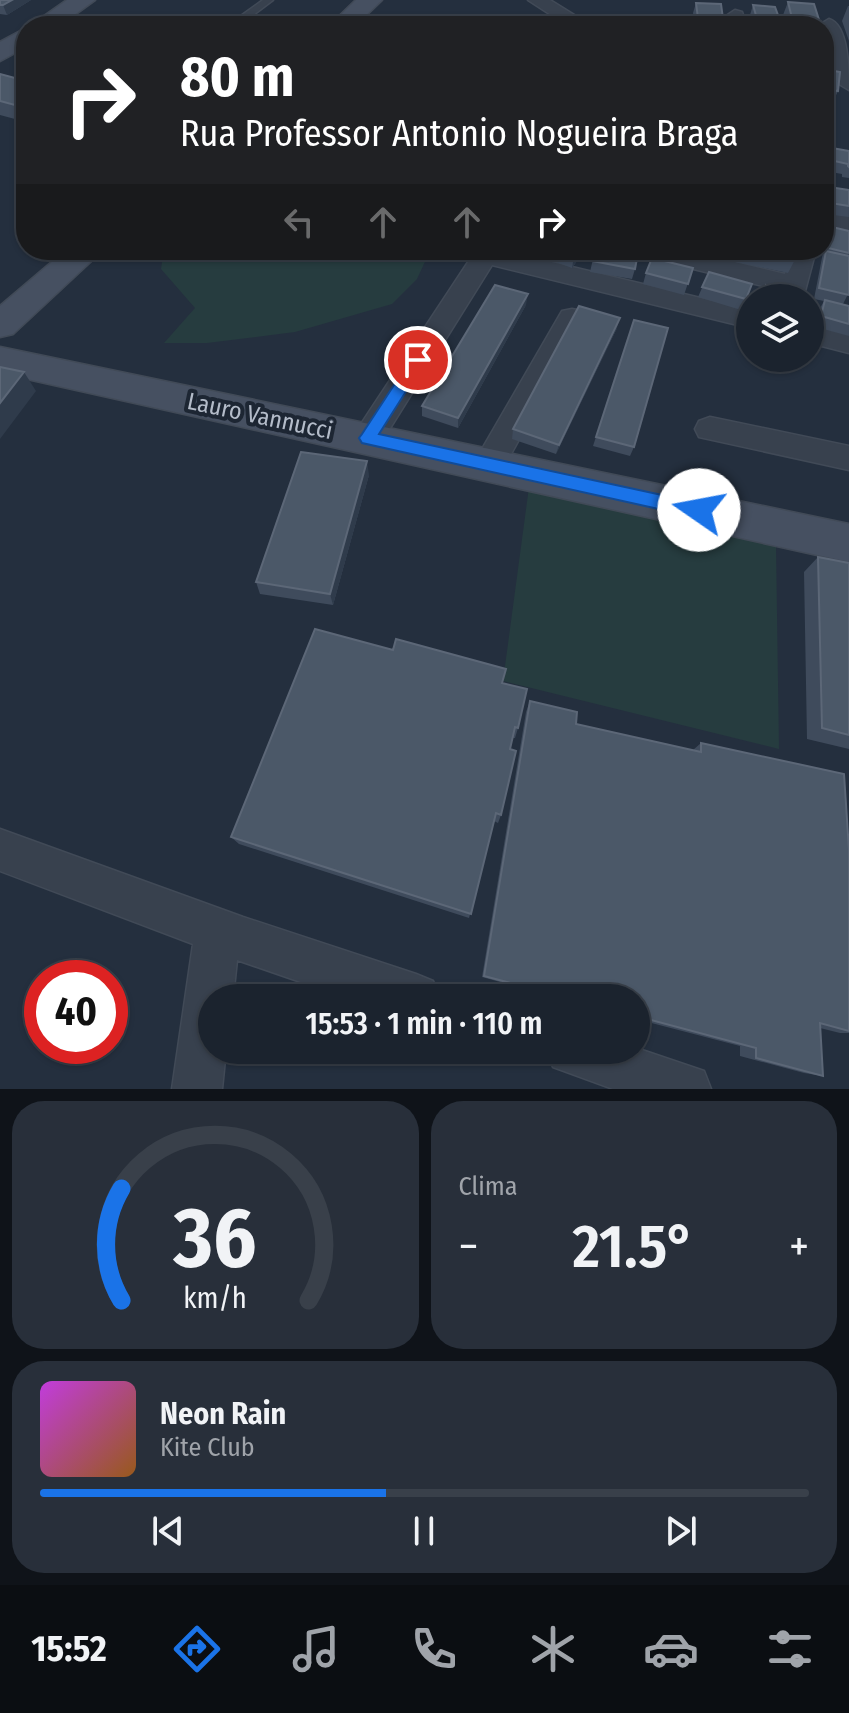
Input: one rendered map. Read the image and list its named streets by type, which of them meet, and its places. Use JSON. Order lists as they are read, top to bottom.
{
  "streets": {
    "street": ["Lauro Vannucci"]
  },
  "page": {
    "turn": ["80 m", "Rua Professor Antonio Nogueira Braga"],
    "limit": "40",
    "trip": "15:53 · 1 min · 110 m",
    "tile": "Clima",
    "heat": ["−", "21.5°", "+"],
    "song": ["Neon Rain", "Kite Club"],
    "tabs": "15:52",
    "gauge": ["36", "km/h"]
  }
}
